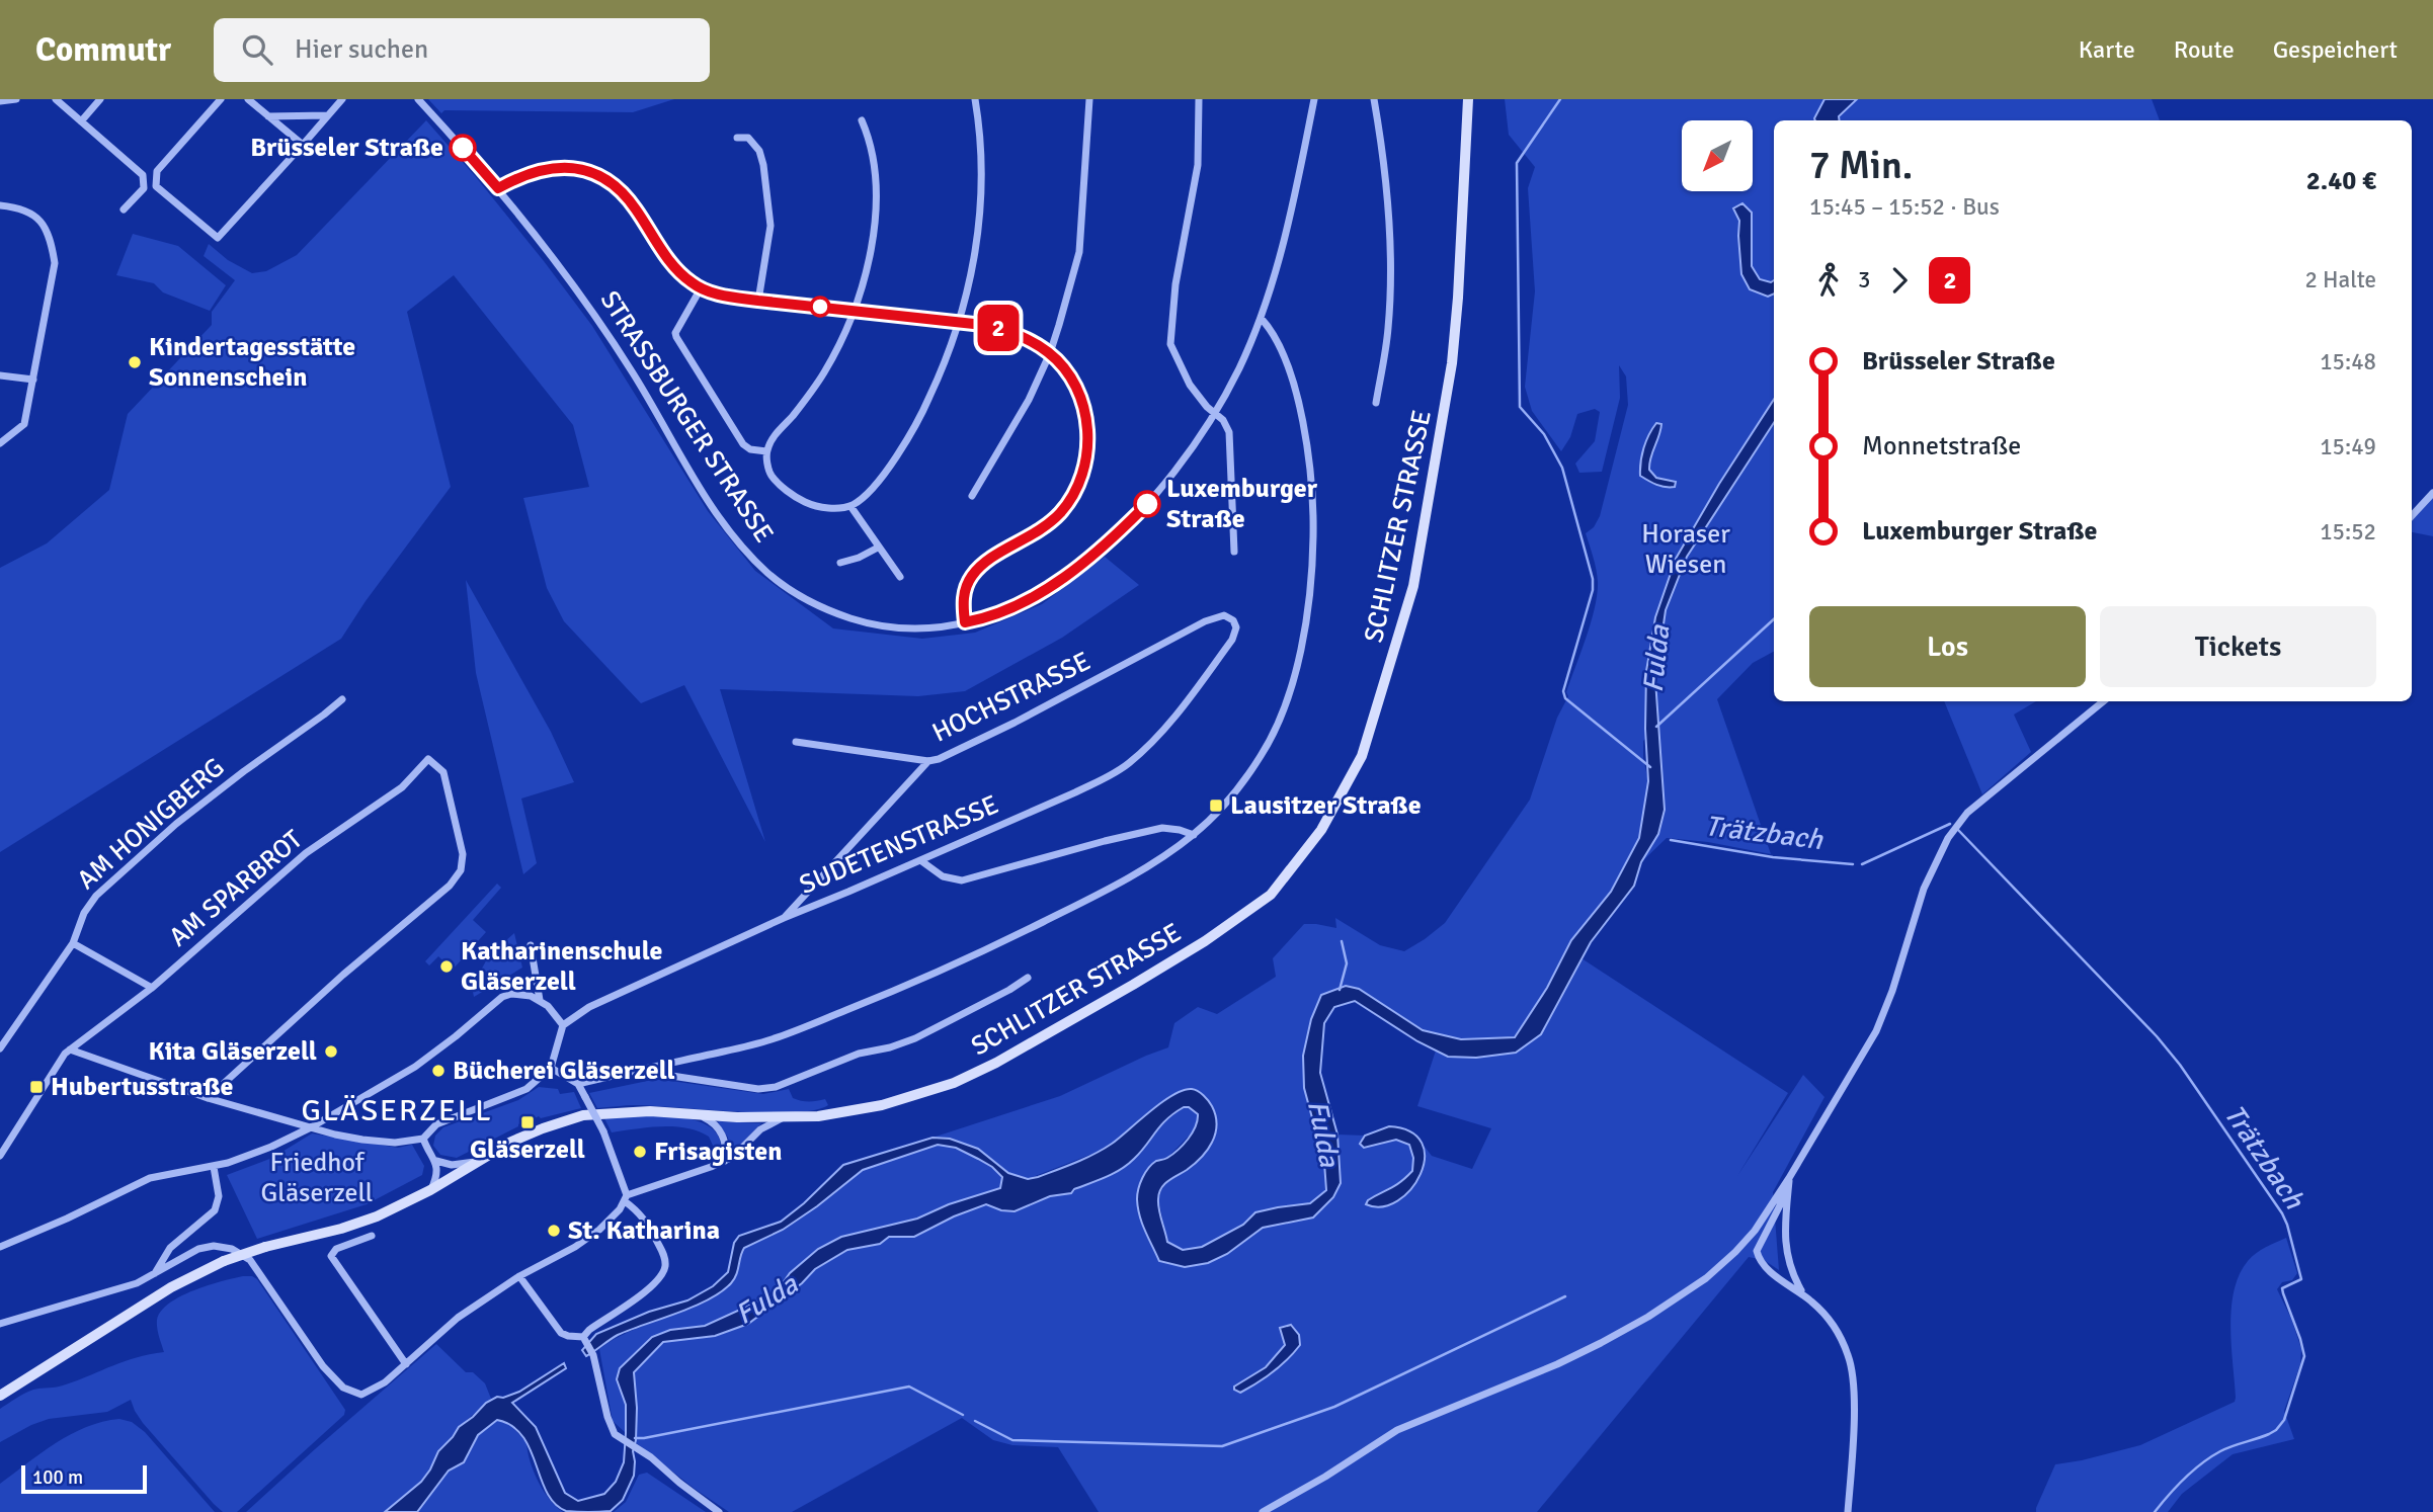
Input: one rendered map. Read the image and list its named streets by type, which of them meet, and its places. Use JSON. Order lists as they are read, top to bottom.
{
  "streets": {
    "main road": ["SCHLITZER STRASSE"],
    "street": [
      "STRASSBURGER STRASSE",
      "HOCHSTRASSE",
      "AM HONIGBERG",
      "SUDETENSTRASSE",
      "AM SPARBROT"
    ]
  },
  "crossings": [
    ["HOCHSTRASSE", "SUDETENSTRASSE"]
  ],
  "districts": ["GLÄSERZELL"],
  "water": ["Fulda", "Trätzbach"],
  "parks": ["Horaser Wiesen", "Friedhof Gläserzell"],
  "places": {
    "other": [
      "Brüsseler Straße",
      "Kindertagesstätte Sonnenschein",
      "Luxemburger Straße",
      "Katharinenschule Gläserzell",
      "Kita Gläserzell",
      "Bücherei Gläserzell",
      "Frisagisten",
      "St. Katharina"
    ],
    "transit": ["Lausitzer Straße", "Hubertusstraße", "Gläserzell"]
  },
  "lines": ["bus line 2"],
  "scale_bar": "100 m",
  "north": "bottom left",
  "page": {
    "header": "Commutr",
    "search": "Hier suchen",
    "nav": ["Karte", "Route", "Gespeichert"],
    "on_map": "2",
    "heading": ["7 Min.", "15:45 – 15:52 · Bus", "2.40 €"],
    "legs": ["3", "2", "2 Halte"],
    "list": [
      {
        "name": "Brüsseler Straße",
        "value": "15:48"
      },
      {
        "name": "Monnetstraße",
        "value": "15:49"
      },
      {
        "name": "Luxemburger Straße",
        "value": "15:52"
      }
    ],
    "buttons": ["Los", "Tickets"],
    "scale": "100 m"
  }
}
